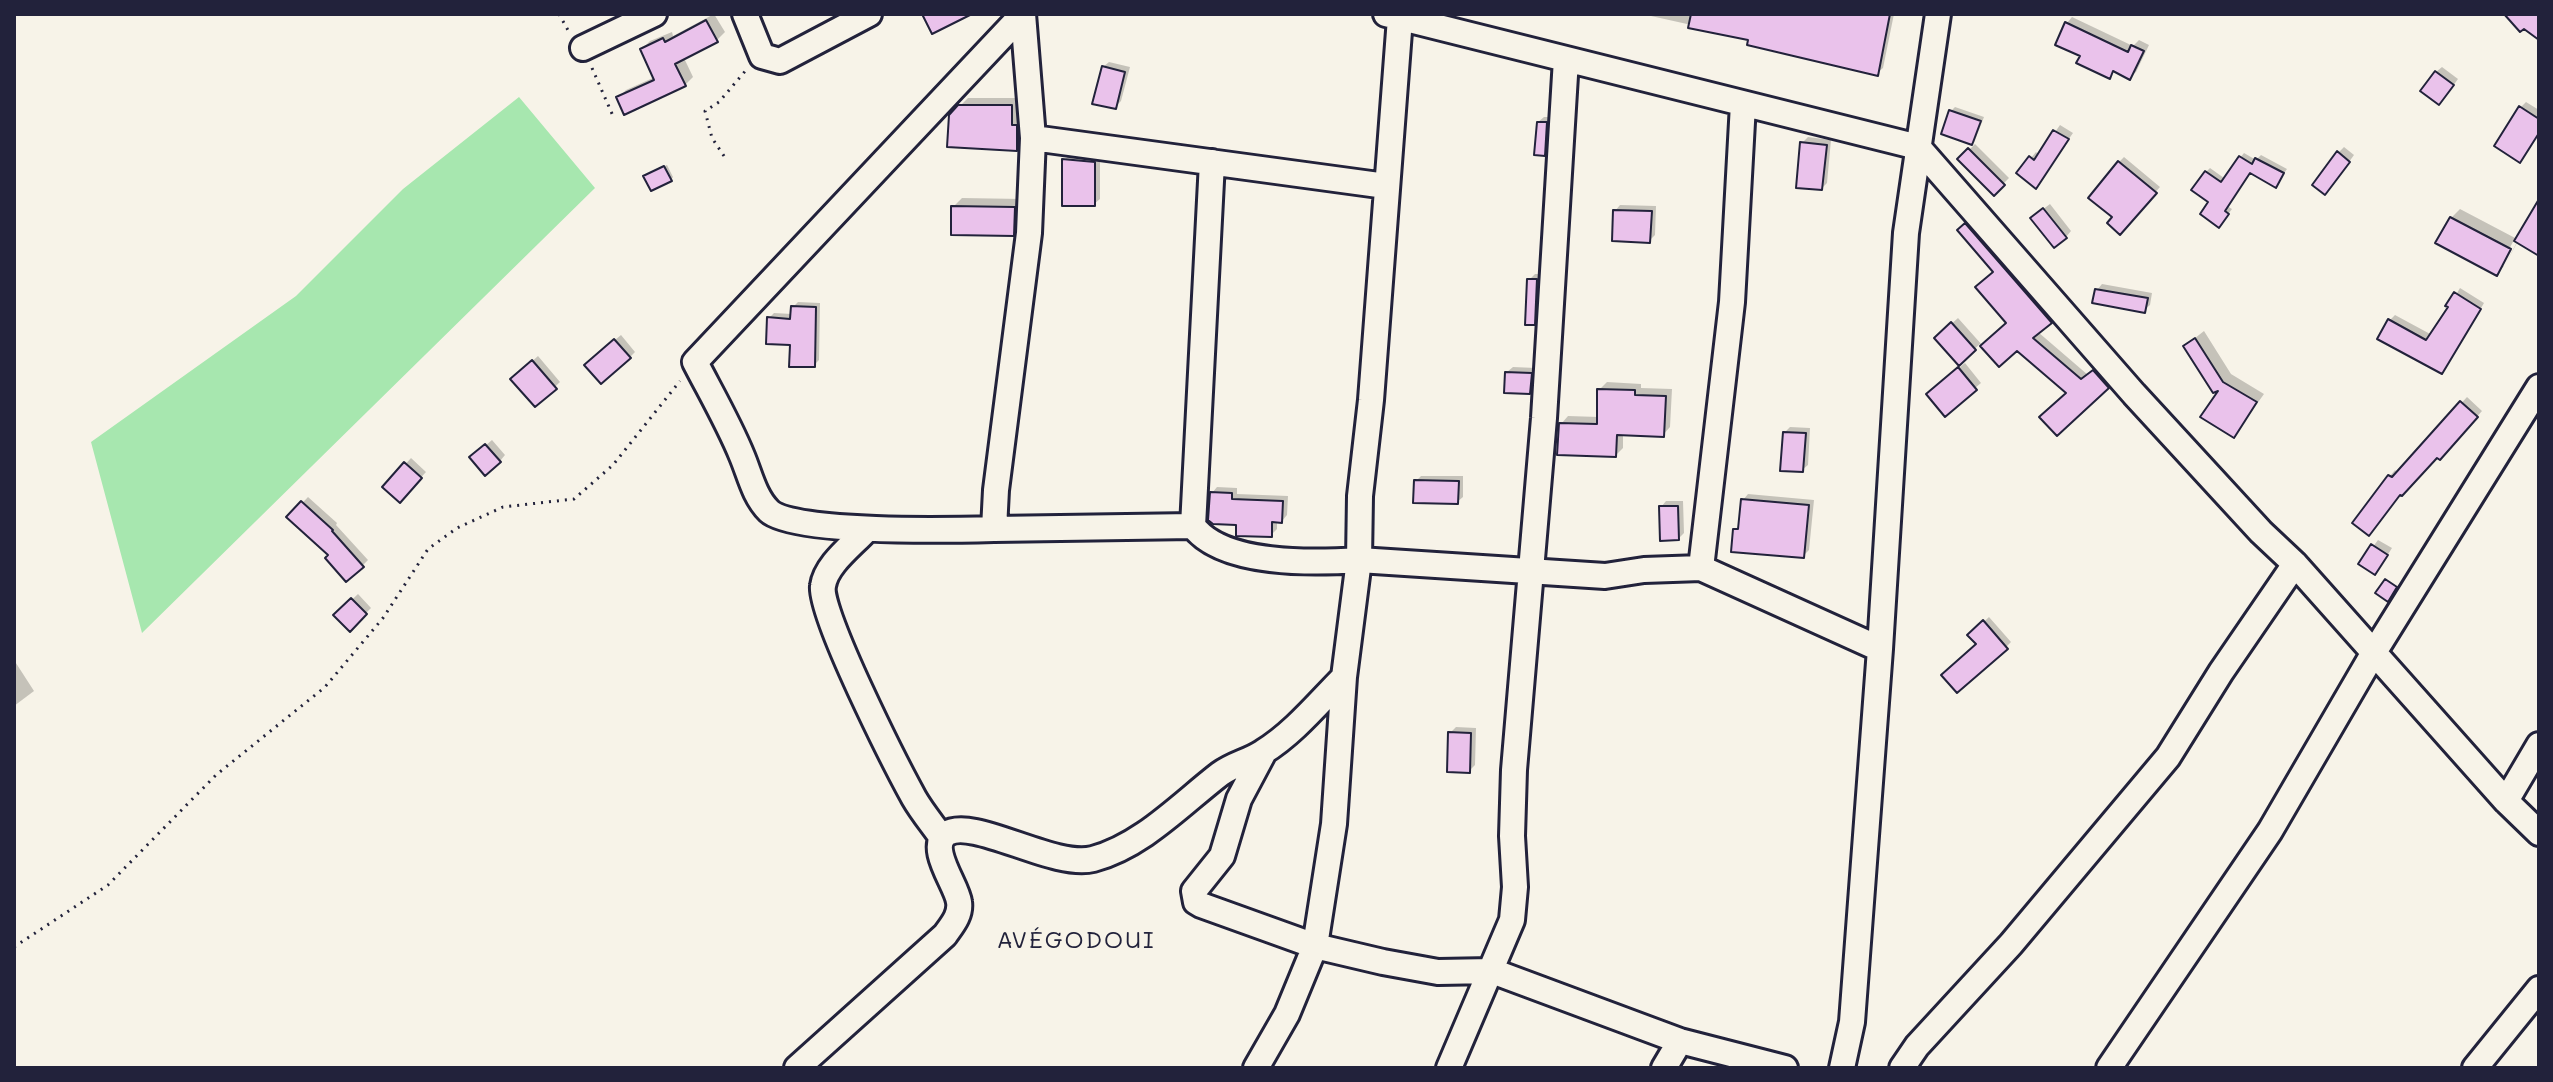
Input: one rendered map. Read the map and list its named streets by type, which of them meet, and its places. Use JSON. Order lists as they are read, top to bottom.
{
  "districts": ["AVÉGODOUI"]
}
